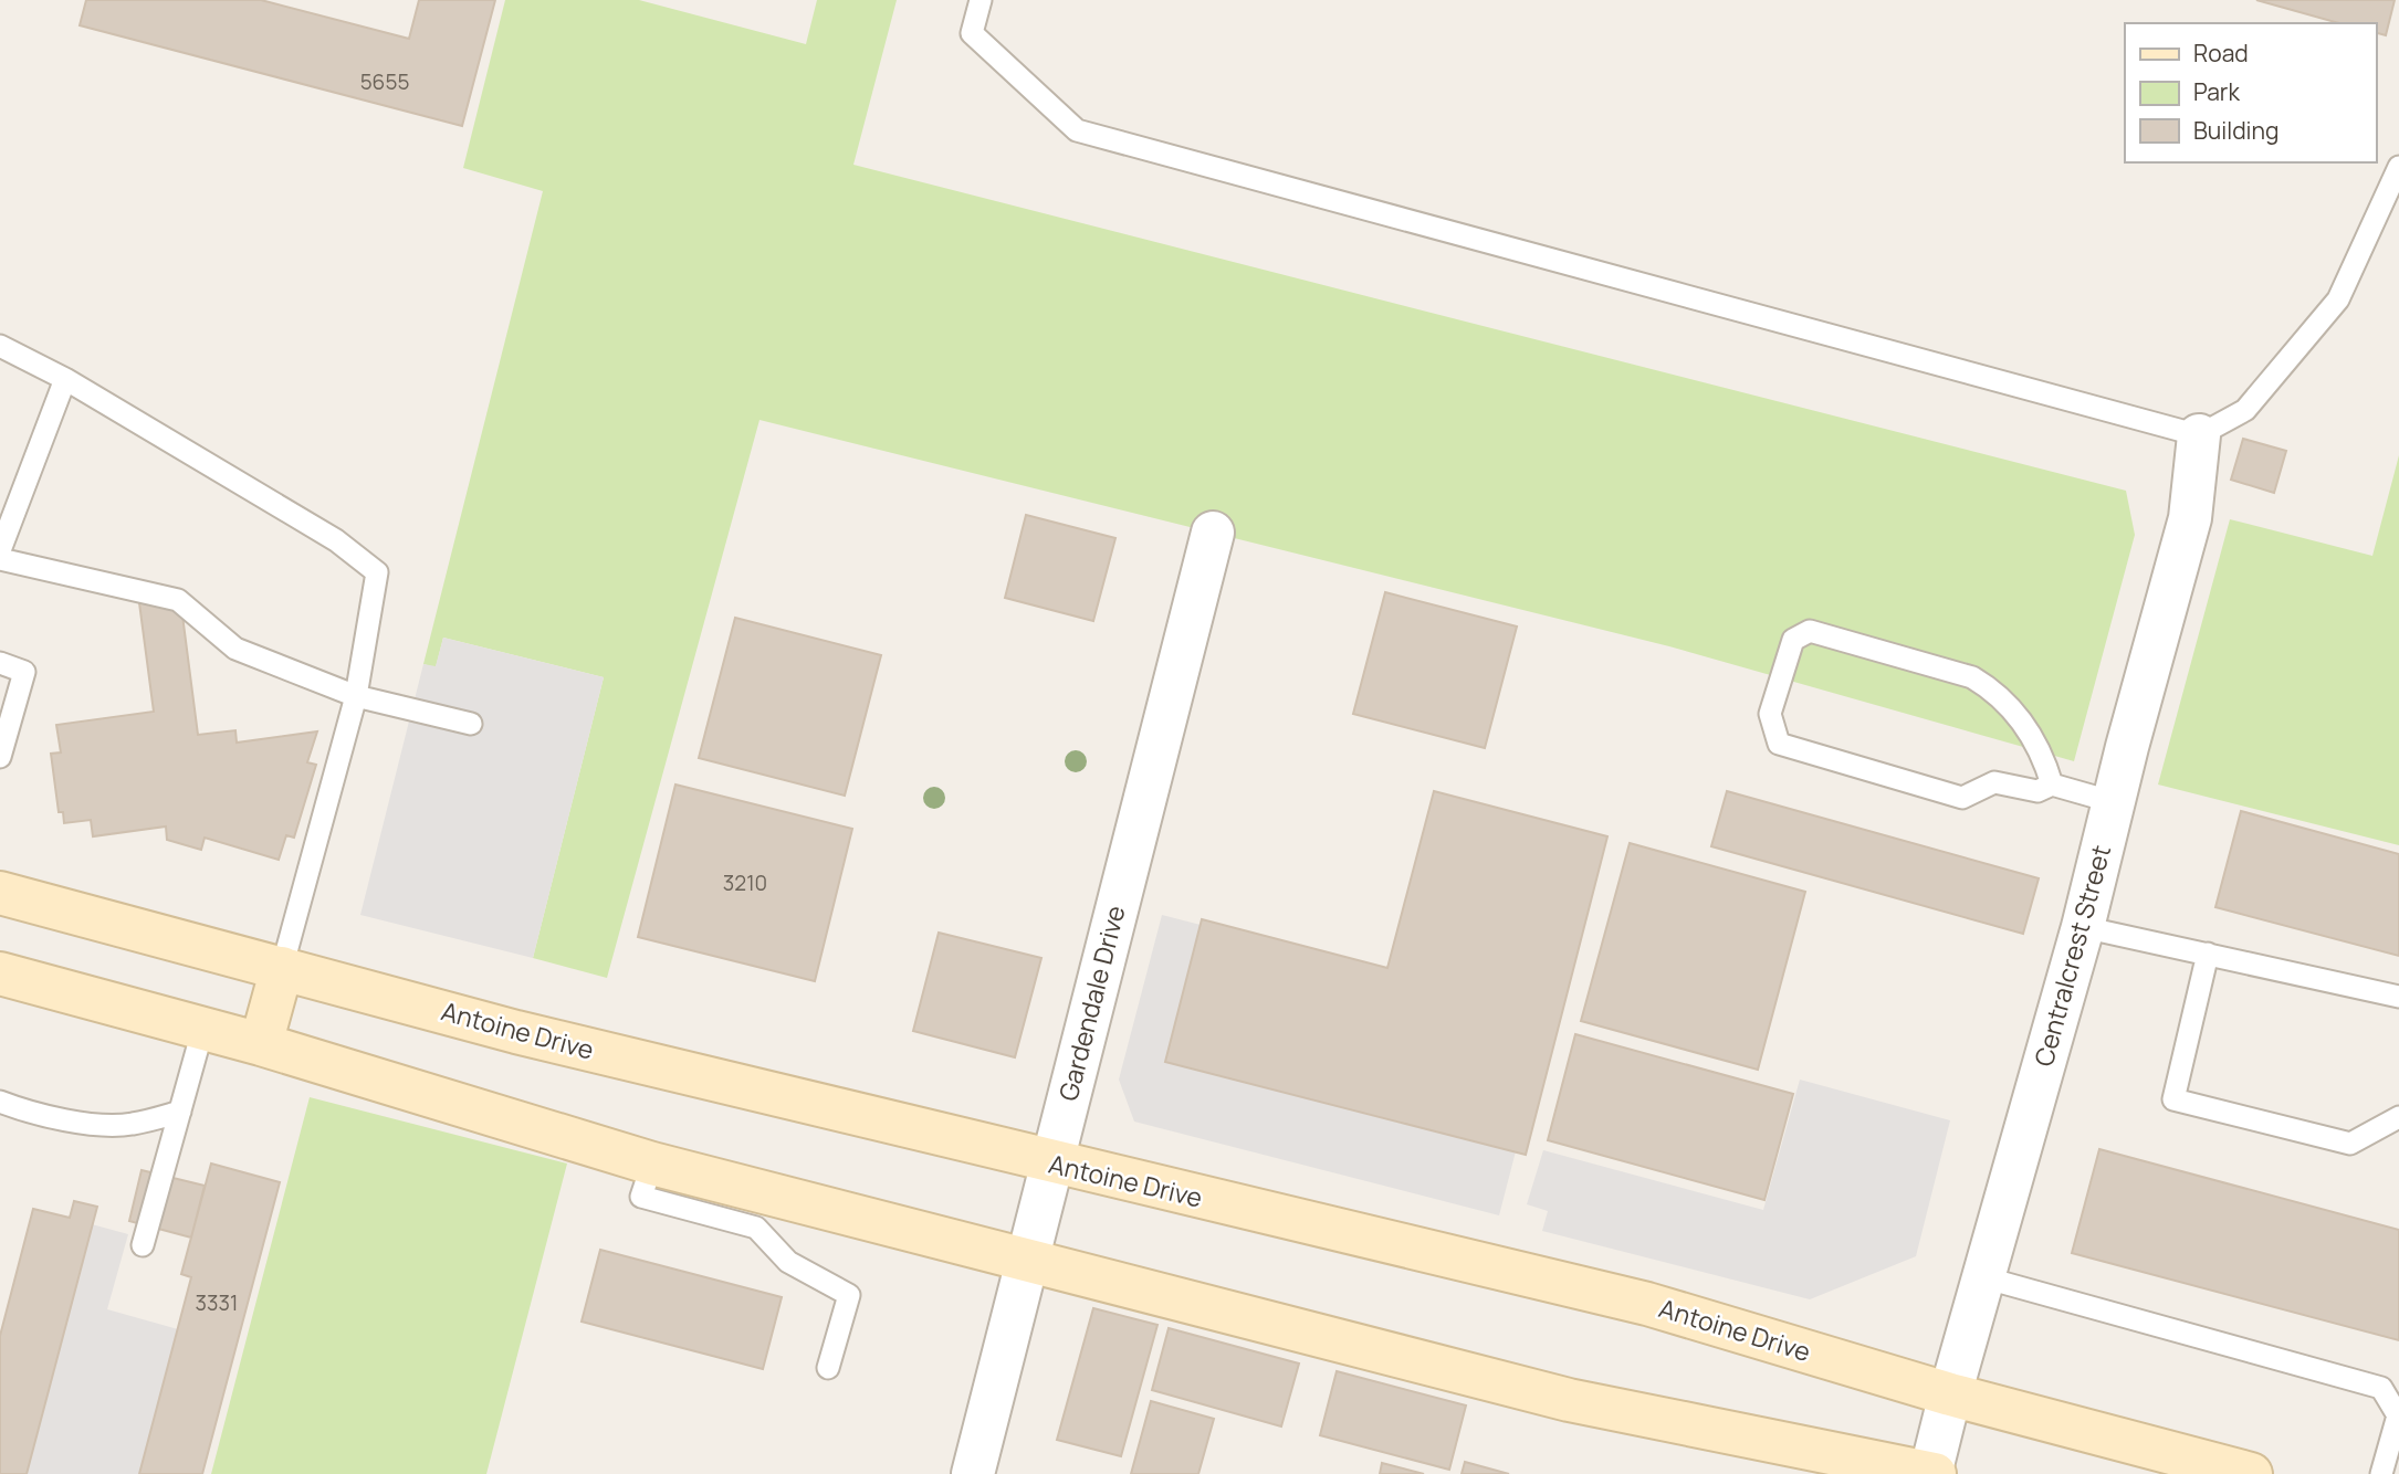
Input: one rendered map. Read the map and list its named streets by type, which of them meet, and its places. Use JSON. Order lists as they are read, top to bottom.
{
  "streets": {
    "main road": ["Antoine Drive"],
    "street": ["Centralcrest Street", "Gardendale Drive"]
  },
  "crossings": [
    ["Centralcrest Street", "Antoine Drive"],
    ["Gardendale Drive", "Antoine Drive"]
  ],
  "house_numbers": ["5655", "3210", "3331"],
  "legend": ["Road", "Park", "Building"]
}
